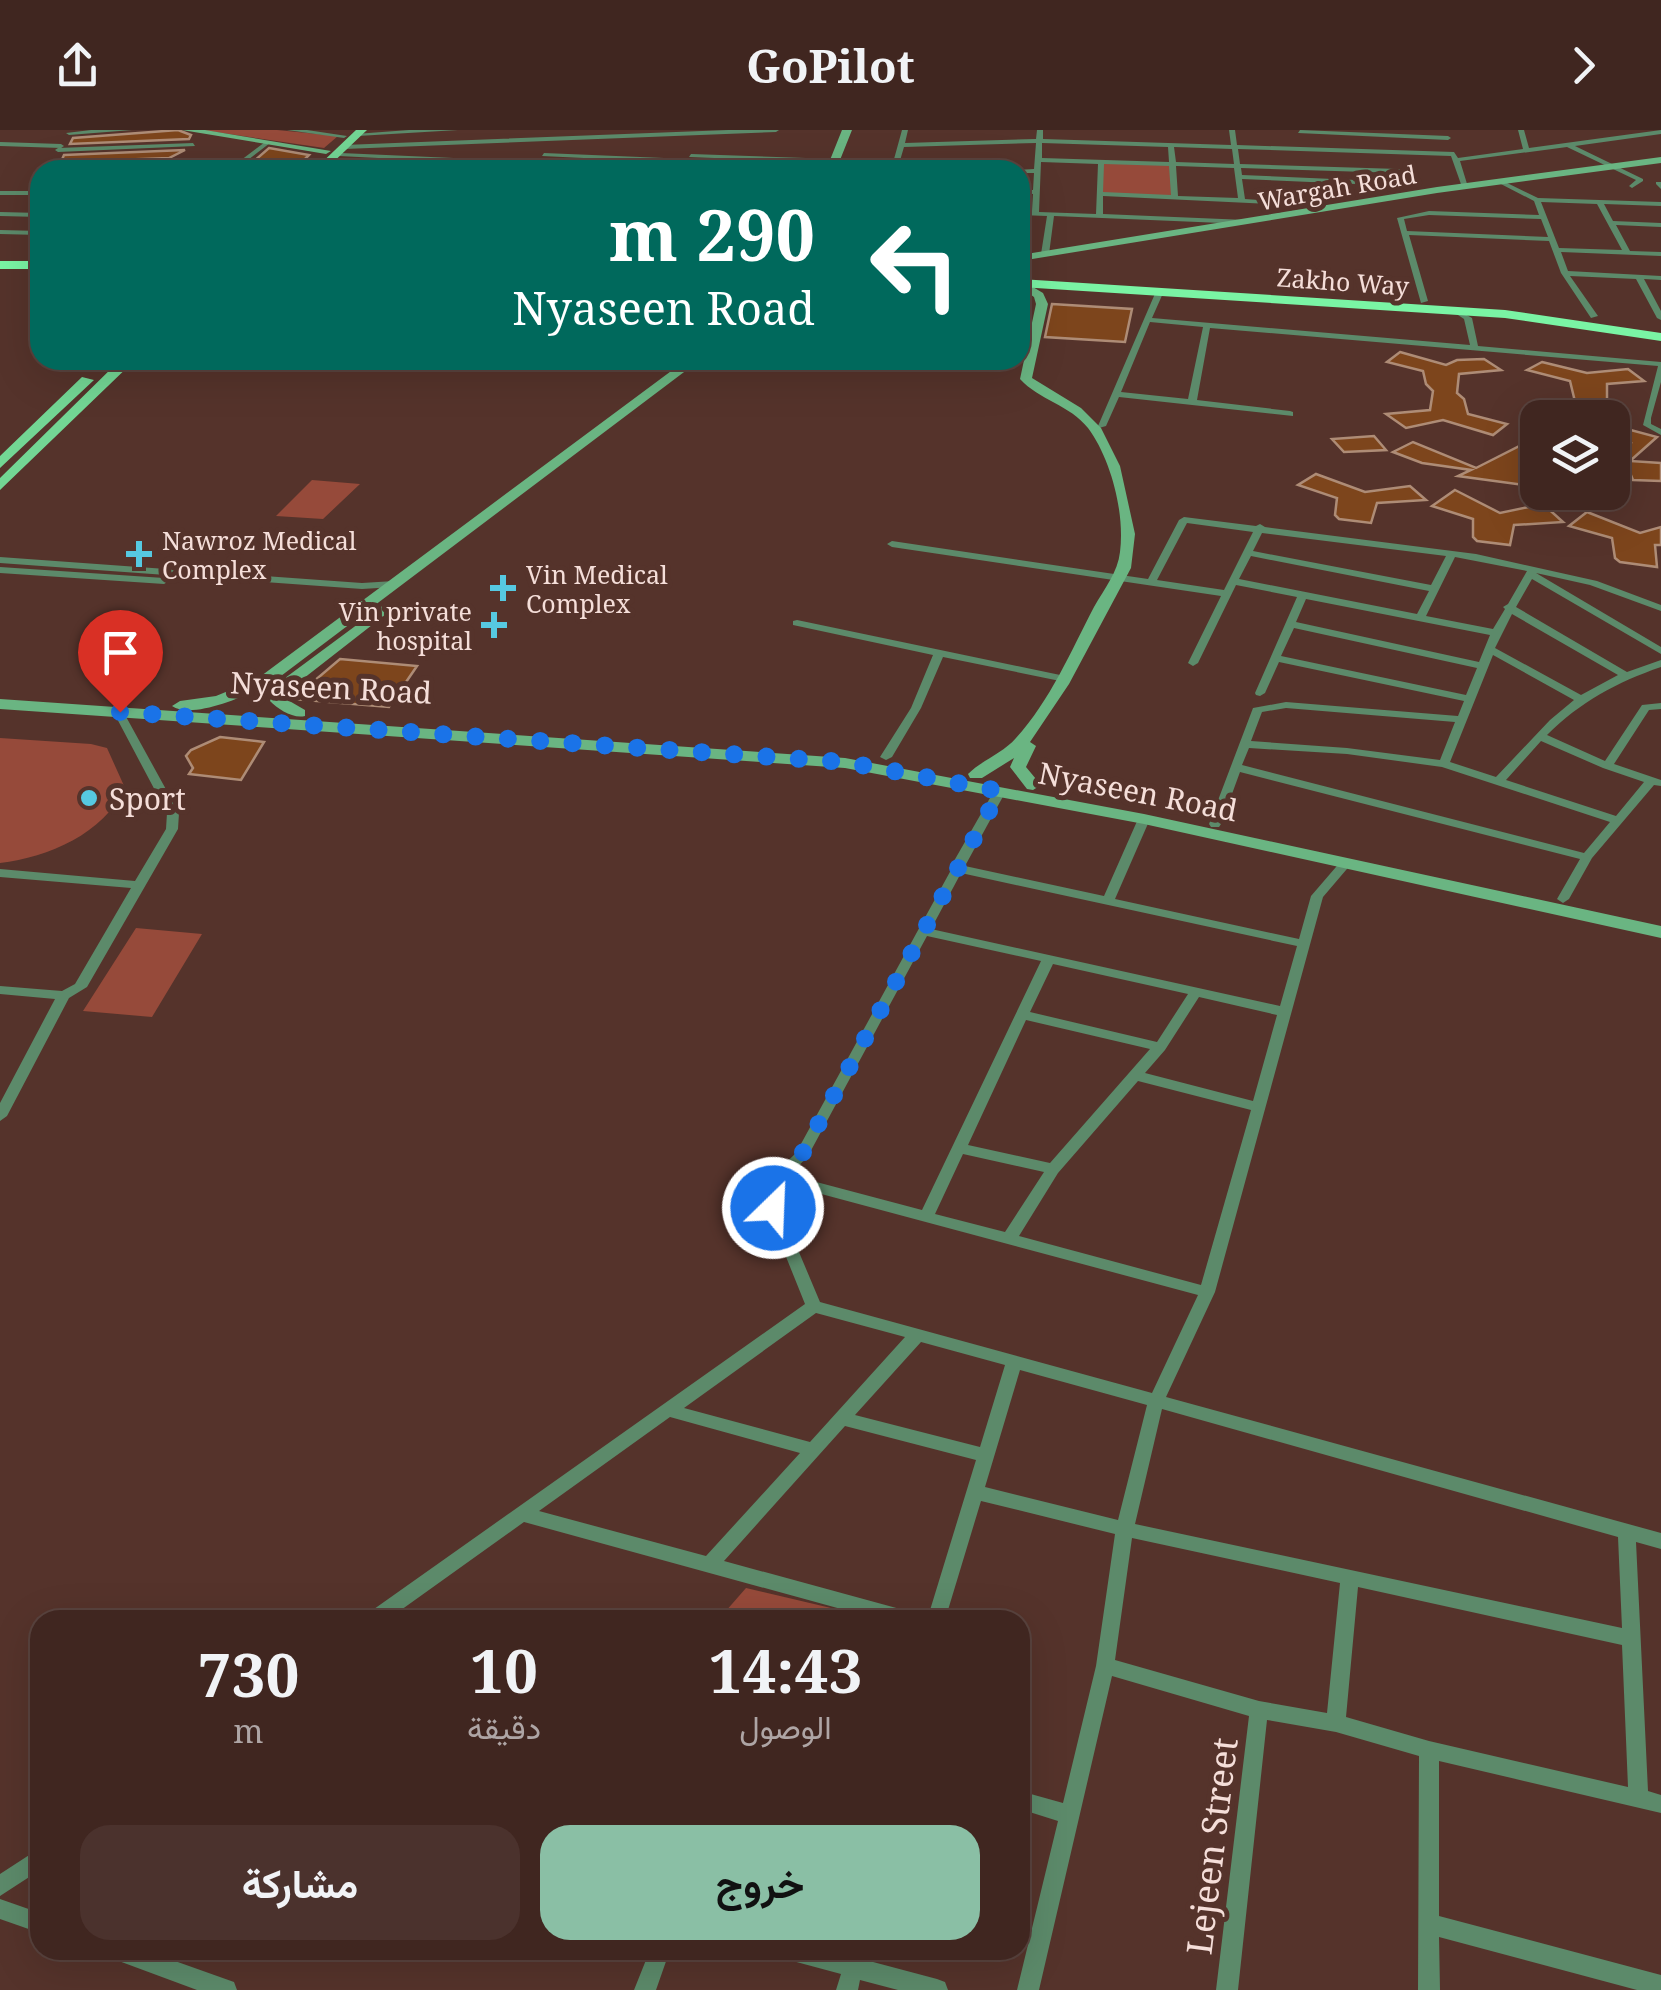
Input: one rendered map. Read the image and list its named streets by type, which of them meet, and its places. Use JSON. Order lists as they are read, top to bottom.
{
  "streets": {
    "highway": ["Zakho Way"],
    "street": ["Wargah Road", "Nyaseen Road", "Lejeen Street"]
  },
  "places": {
    "health": ["Nawroz Medical Complex", "Vin Medical Complex", "Vin private hospital"],
    "other": ["Sport"]
  },
  "page": {
    "header": "GoPilot",
    "turn": ["290 m", "Nyaseen Road"],
    "eta": [
      "14:43",
      "الوصول",
      "10",
      "دقيقة",
      "730",
      "m"
    ],
    "buttons": ["خروج", "مشاركة"]
  }
}
